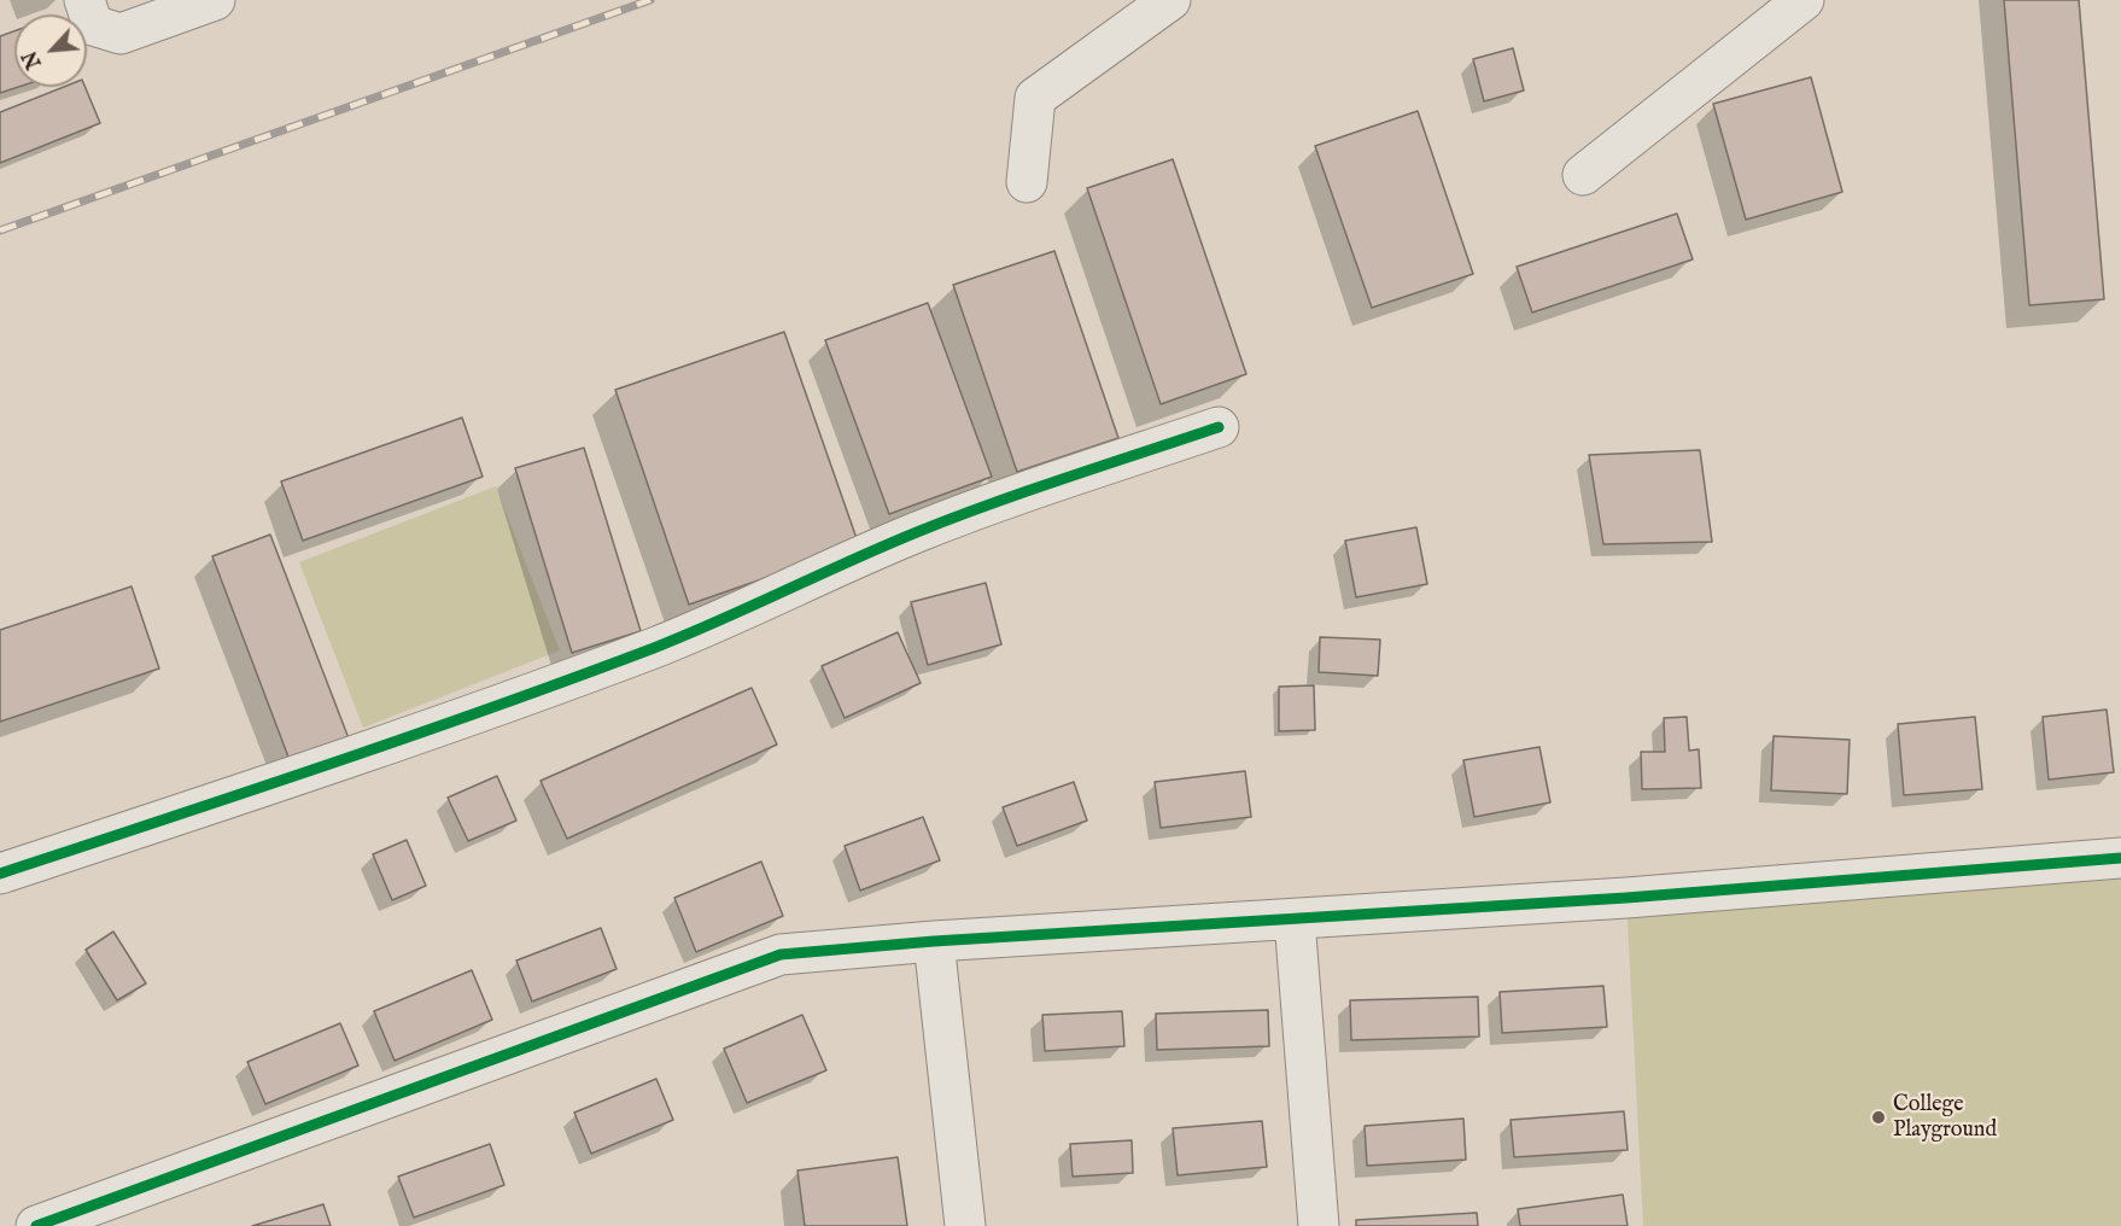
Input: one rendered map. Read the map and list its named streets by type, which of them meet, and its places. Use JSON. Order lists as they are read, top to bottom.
{
  "places": ["College Playground"],
  "north": "bottom left"
}
